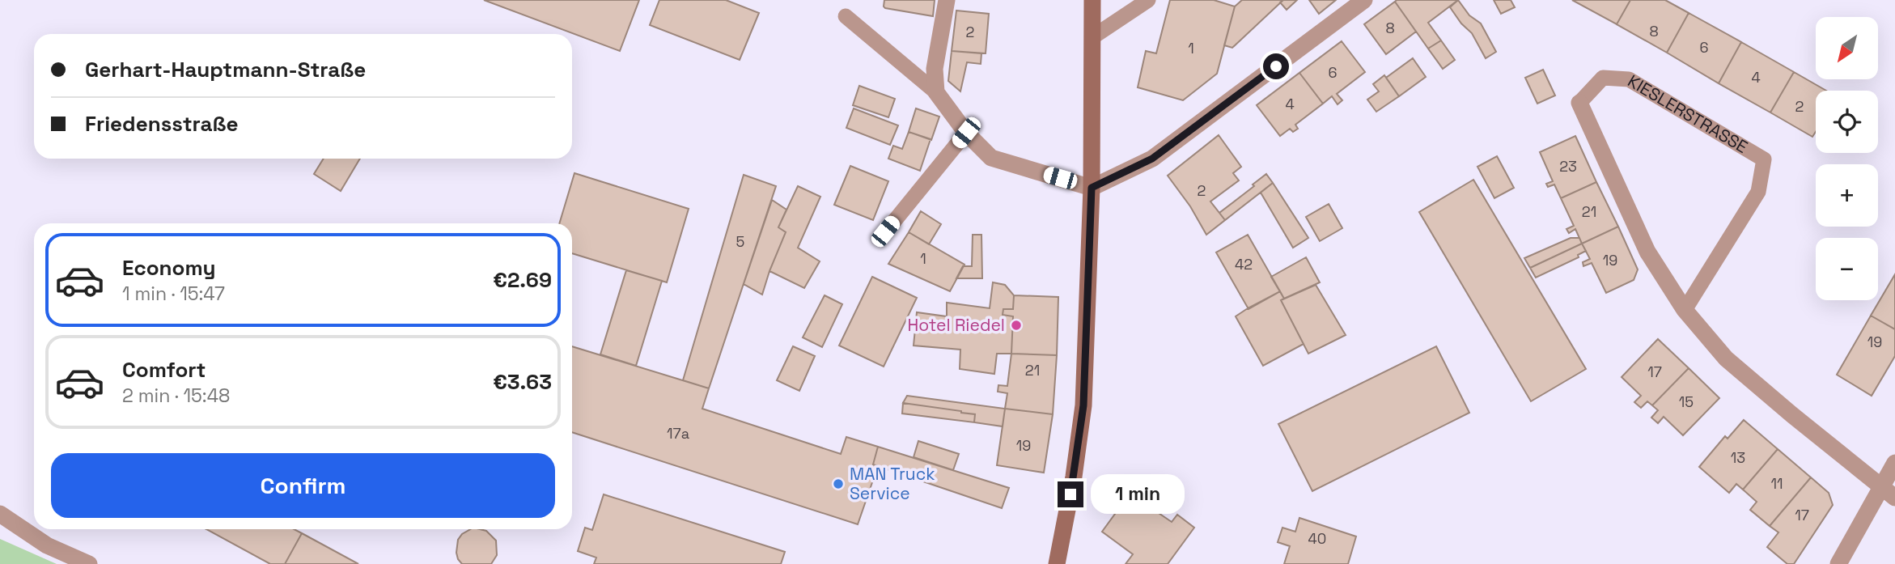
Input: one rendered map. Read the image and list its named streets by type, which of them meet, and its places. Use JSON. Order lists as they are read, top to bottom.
{
  "streets": {
    "street": ["KIESLERSTRASSE"]
  },
  "places": ["Hotel Riedel", "MAN Truck Service"],
  "house_numbers": [
    "8",
    "8",
    "2",
    "6",
    "1",
    "6",
    "4",
    "4",
    "2",
    "23",
    "2",
    "21",
    "5",
    "1",
    "19",
    "42",
    "19",
    "21",
    "17",
    "15",
    "17a",
    "19",
    "13",
    "11",
    "17",
    "40"
  ],
  "north": "bottom left",
  "page": {
    "map_buttons": ["+", "−"],
    "banner": ["Gerhart-Hauptmann-Straße", "Friedensstraße"],
    "list": [
      {
        "name": "Economy",
        "note": "1 min · 15:47",
        "value": "€2.69"
      },
      {
        "name": "Comfort",
        "note": "2 min · 15:48",
        "value": "€3.63"
      }
    ],
    "buttons": "Confirm",
    "bubble": "1 min"
  }
}
